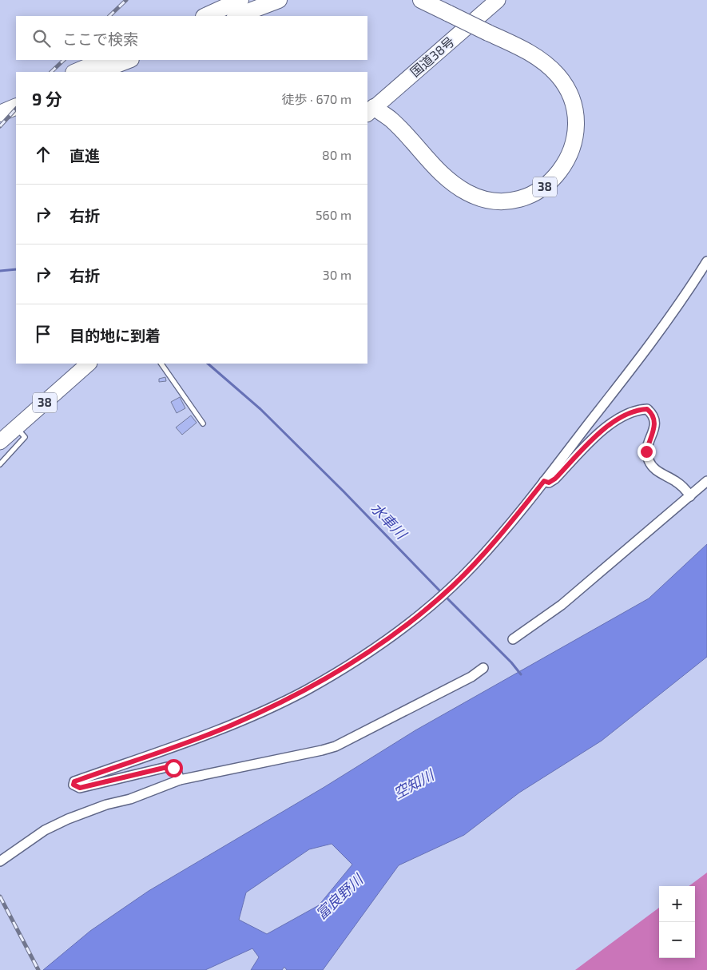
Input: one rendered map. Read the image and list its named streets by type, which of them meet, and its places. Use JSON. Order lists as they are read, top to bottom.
{
  "streets": {
    "highway": ["国道38号", "38"]
  },
  "crossings": [
    ["国道38号", "38"]
  ],
  "water": ["水車川", "空知川", "富良野川"],
  "page": {
    "search": "ここで検索",
    "heading": ["9 分", "徒歩 · 670 m"],
    "list": [
      ["直進", "80 m"],
      ["右折", "560 m"],
      ["右折", "30 m"],
      "目的地に到着"
    ],
    "map_buttons": ["+", "−"]
  }
}
